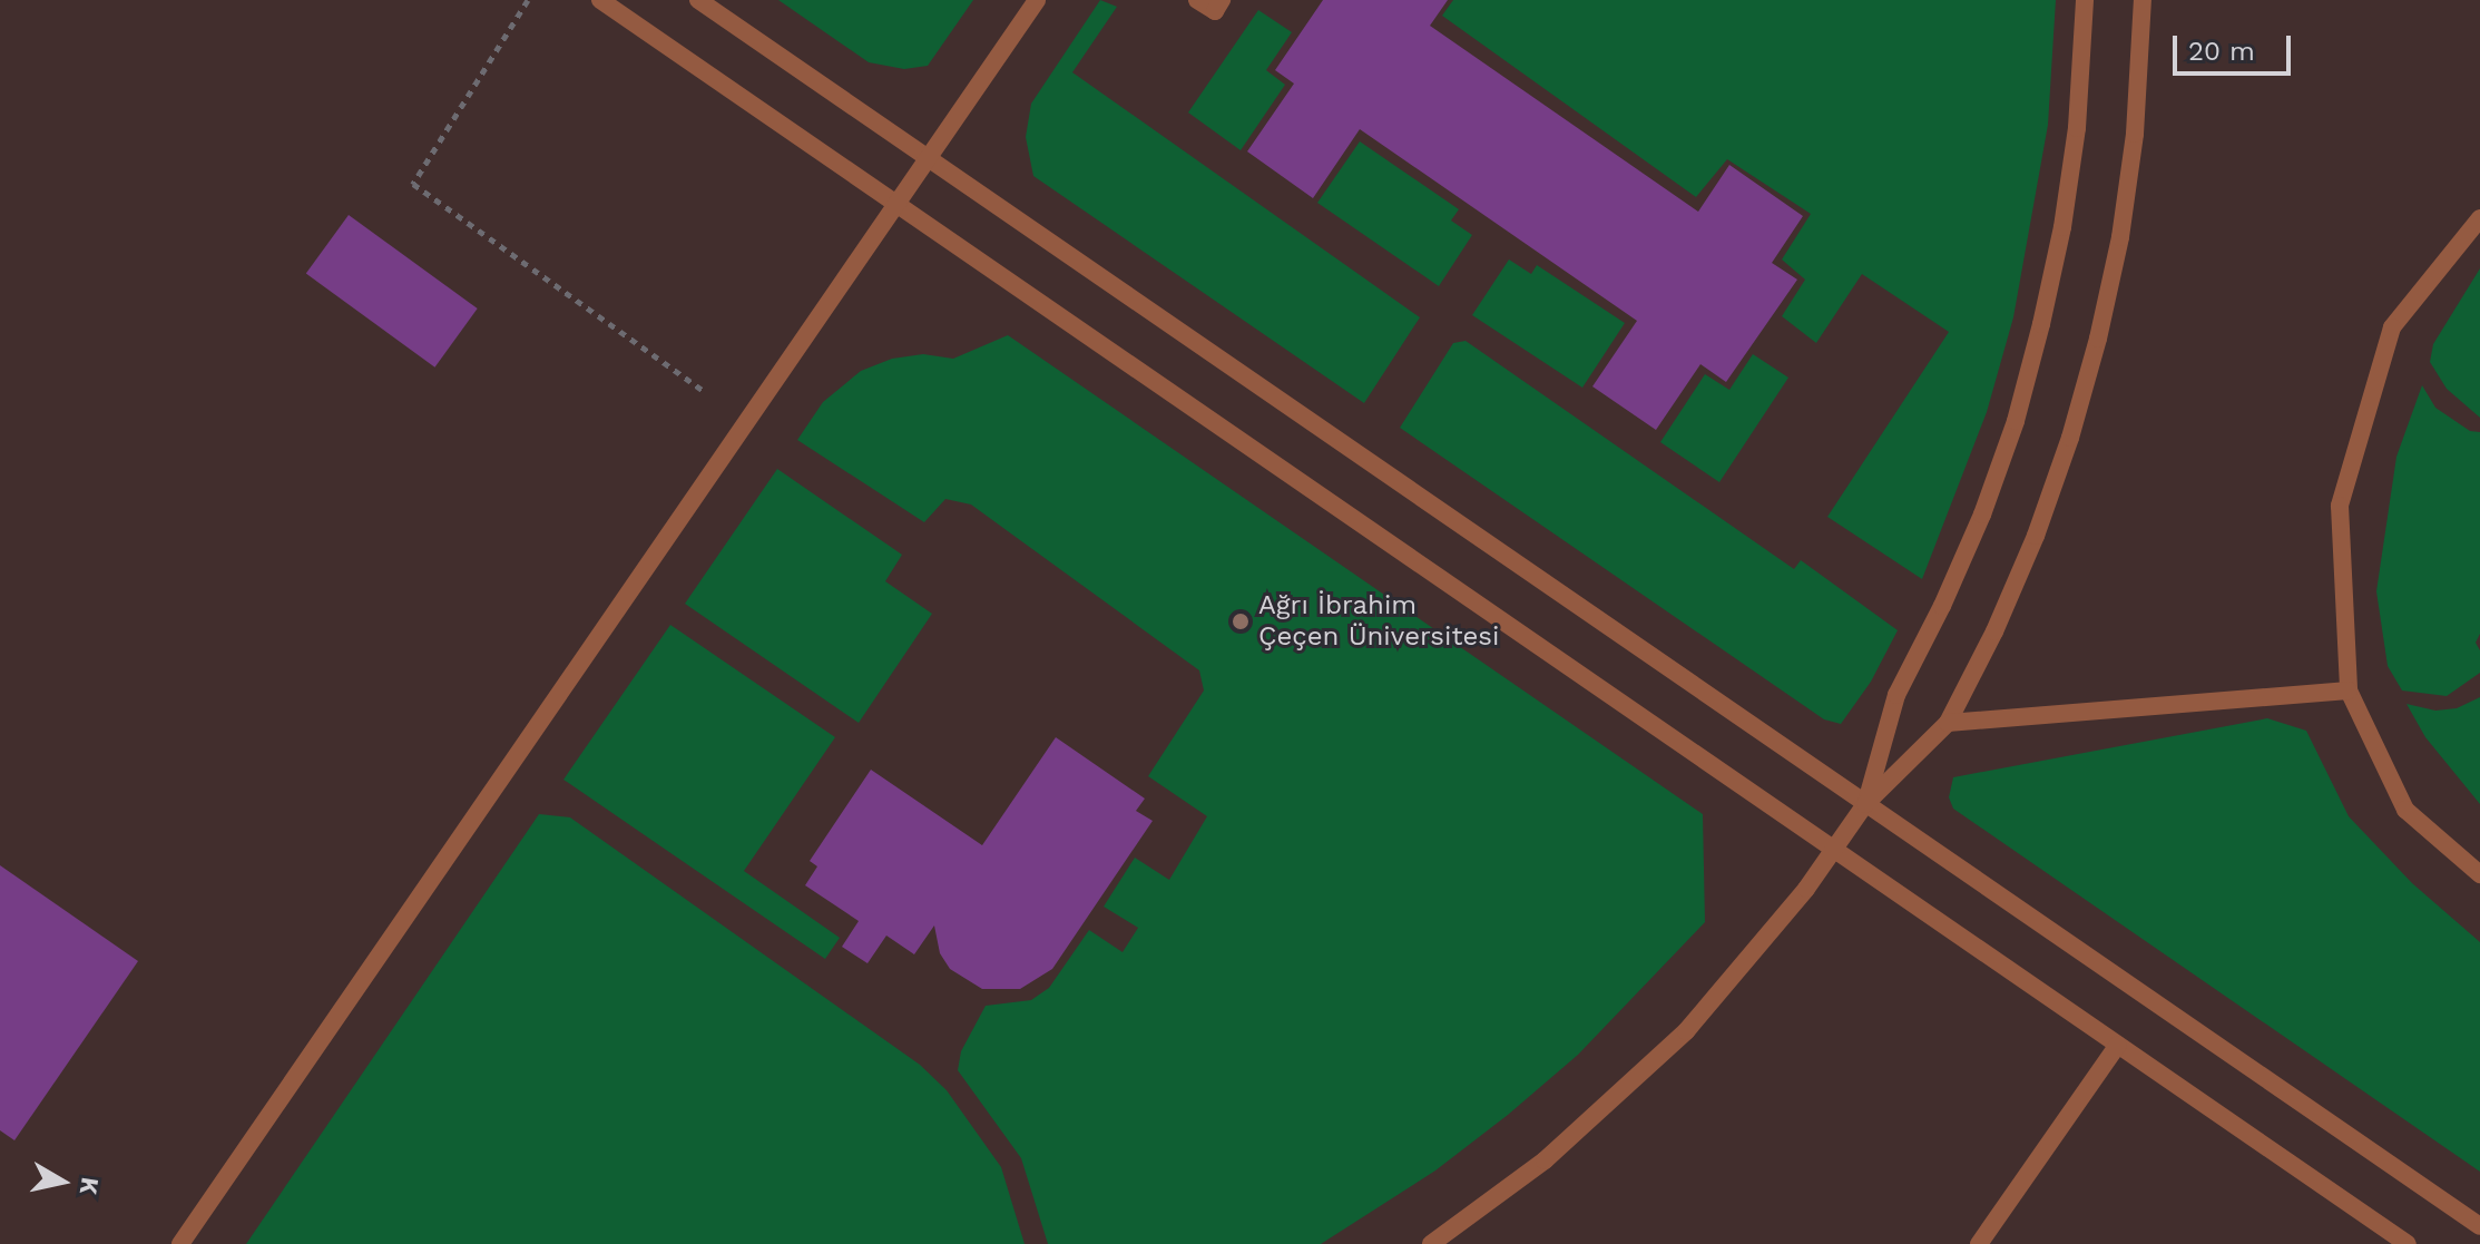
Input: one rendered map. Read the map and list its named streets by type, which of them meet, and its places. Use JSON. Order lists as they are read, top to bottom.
{
  "places": ["Ağrı İbrahim Çeçen Üniversitesi"],
  "scale_bar": "20 m",
  "north": "right"
}
